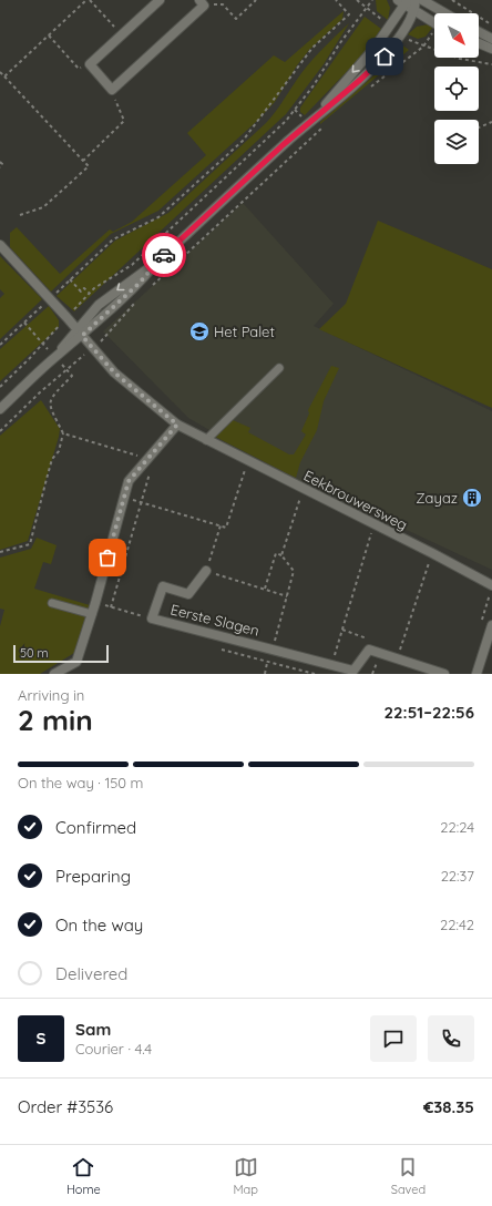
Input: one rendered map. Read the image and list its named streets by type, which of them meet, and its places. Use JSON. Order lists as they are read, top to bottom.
{
  "streets": {
    "street": ["Eekbrouwersweg", "Eerste Slagen"]
  },
  "places": {
    "school or university": ["Het Palet"],
    "building": ["Zayaz"]
  },
  "scale_bar": "50 m",
  "north": "bottom right",
  "page": {
    "scale": "50 m",
    "heading": ["2 min", "Arriving in", "22:51–22:56"],
    "panel": [
      "Sam",
      "Courier · 4.4",
      "Order #3536",
      "€38.35"
    ],
    "bar": "On the way · 150 m",
    "list": [
      ["Confirmed", "22:24"],
      ["Preparing", "22:37"],
      ["On the way", "22:42"],
      "Delivered"
    ],
    "round": "S",
    "tabs": ["Home", "Map", "Saved"]
  }
}
